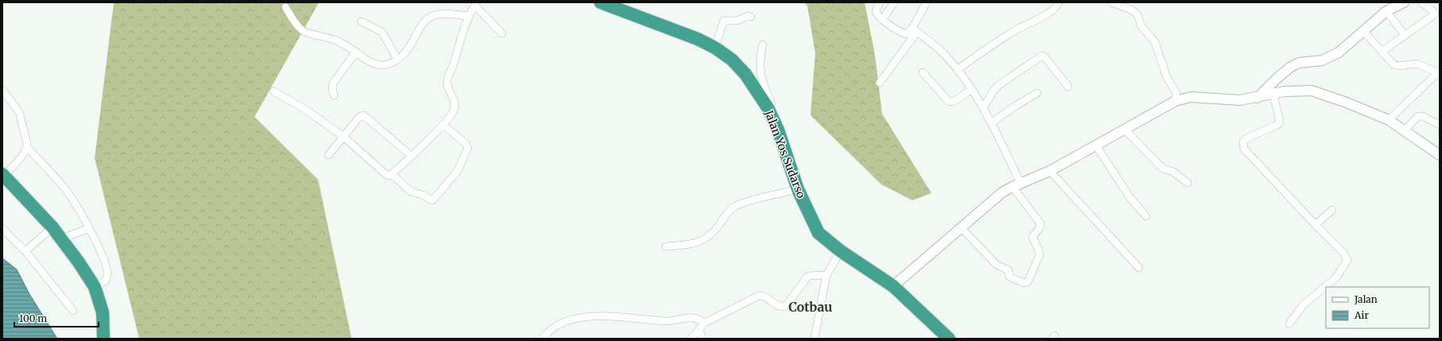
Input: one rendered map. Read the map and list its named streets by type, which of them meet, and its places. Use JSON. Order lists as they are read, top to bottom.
{
  "streets": {
    "highway": ["Jalan Yos Sudarso"]
  },
  "districts": ["Cotbau"],
  "legend": ["Jalan", "Air"],
  "scale_bar": "100 m"
}
